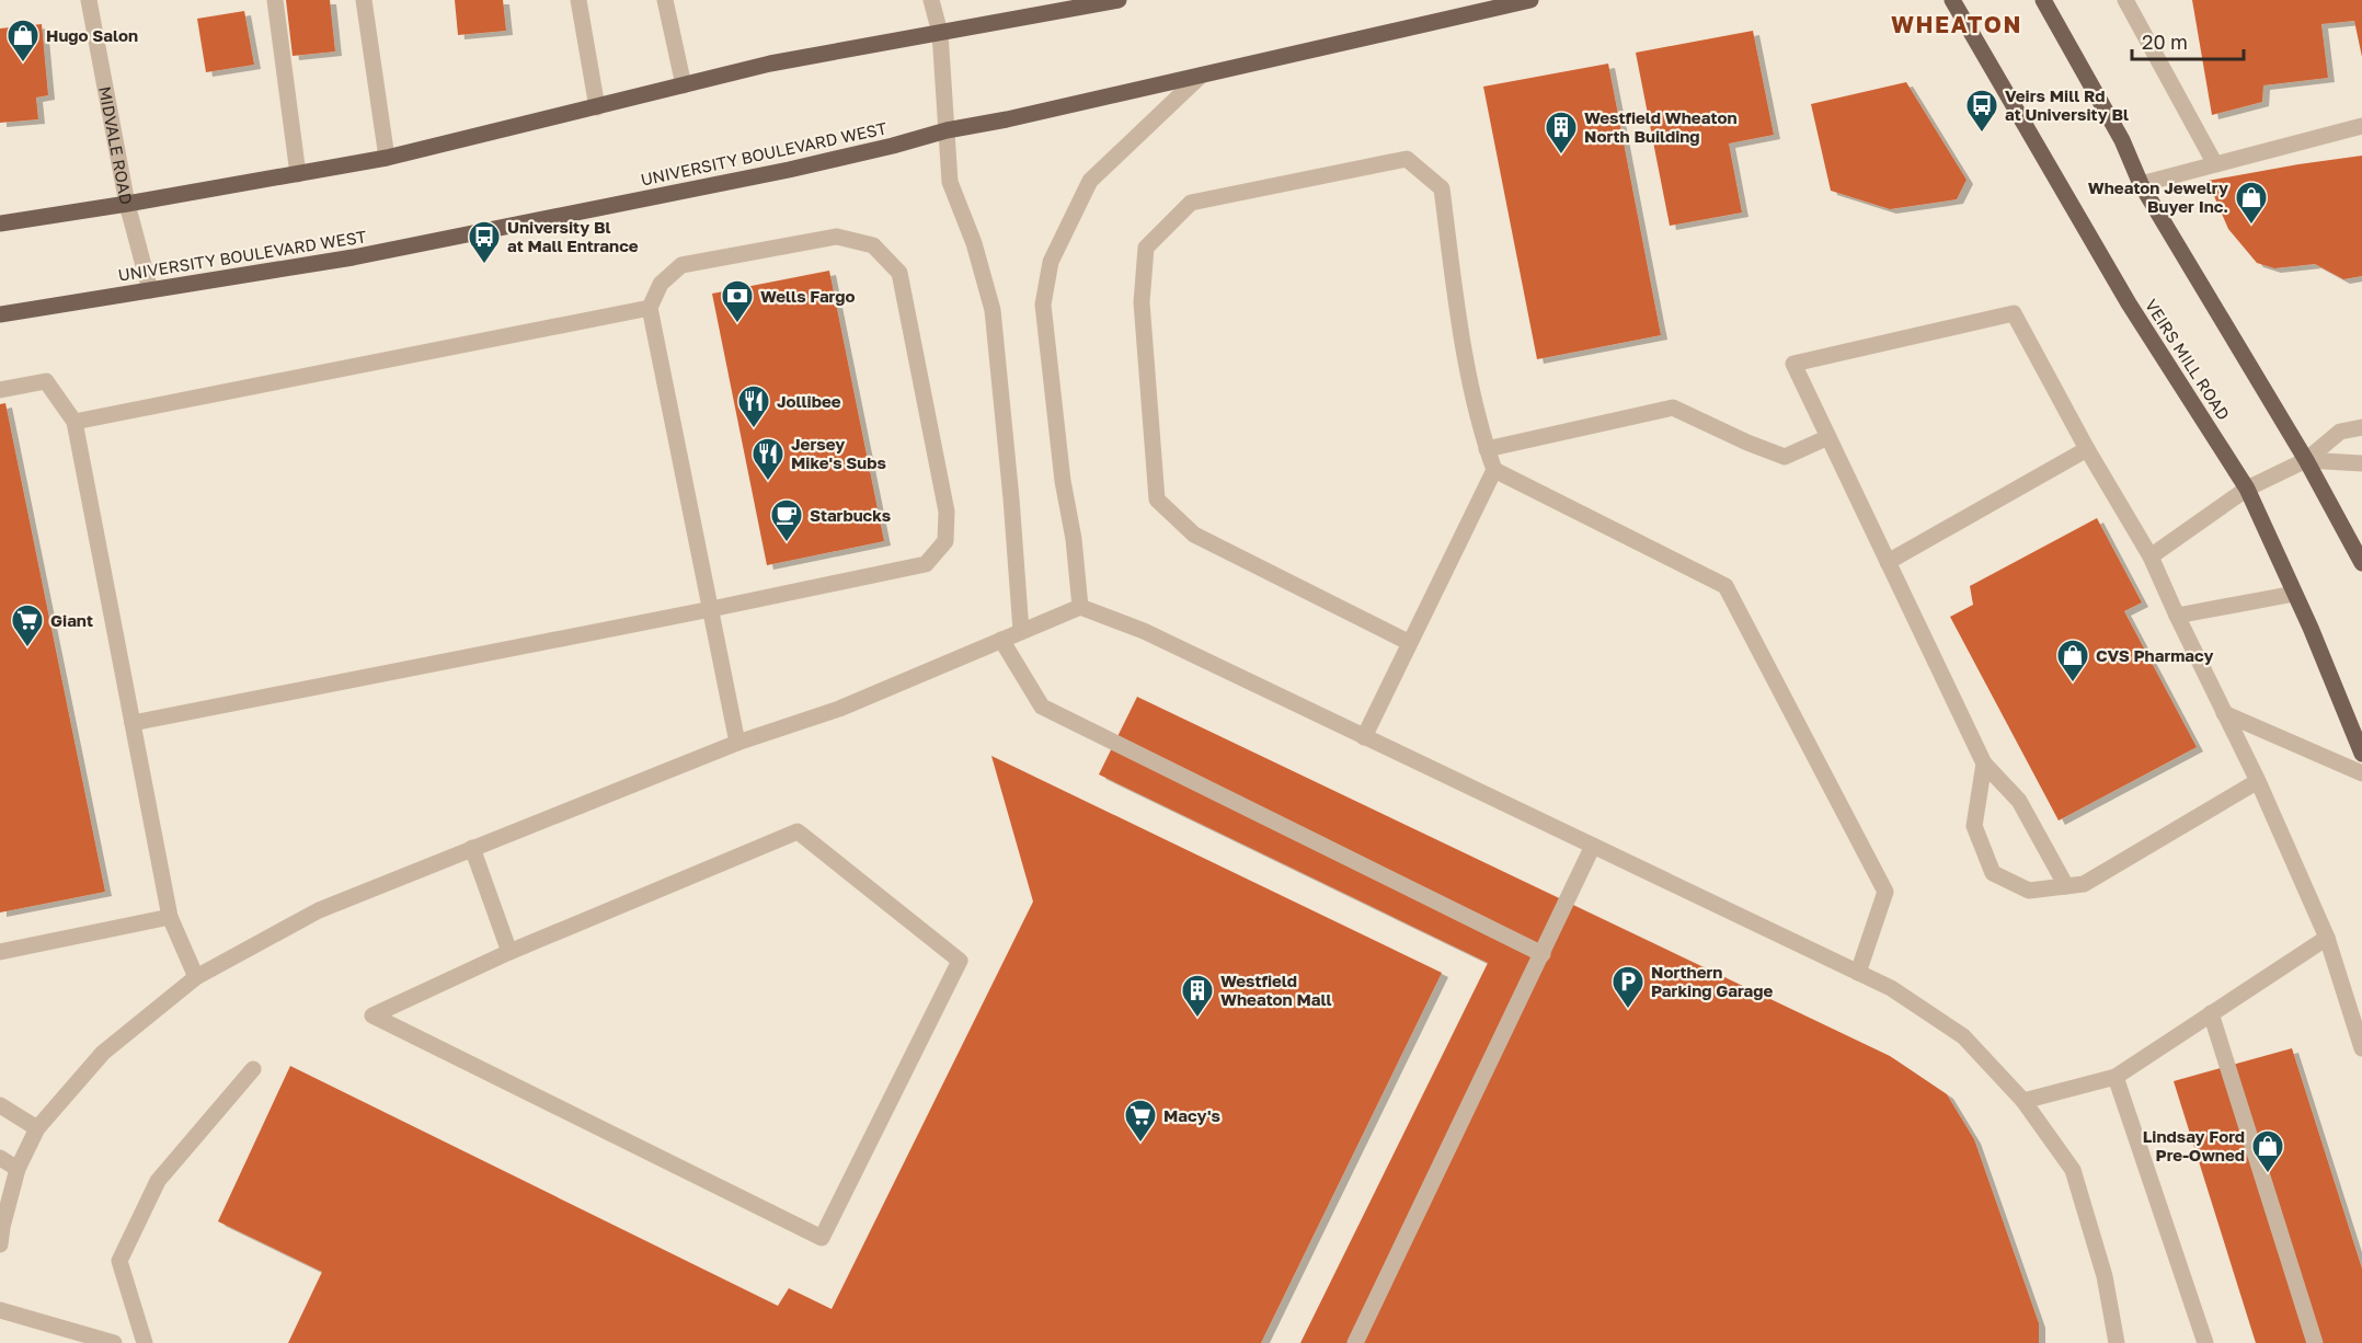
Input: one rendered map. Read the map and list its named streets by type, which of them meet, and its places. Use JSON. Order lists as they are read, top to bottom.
{
  "streets": {
    "main road": ["UNIVERSITY BOULEVARD WEST", "VEIRS MILL ROAD"],
    "street": ["MIDVALE ROAD"]
  },
  "crossings": [
    ["MIDVALE ROAD", "UNIVERSITY BOULEVARD WEST"]
  ],
  "districts": ["WHEATON"],
  "places": {
    "shop": [
      "Hugo Salon",
      "Wheaton Jewelry Buyer Inc.",
      "CVS Pharmacy",
      "Lindsay Ford Pre-Owned"
    ],
    "bus stop": ["Veirs Mill Rd at University Bl", "University Bl at Mall Entrance"],
    "building": ["Westfield Wheaton North Building", "Westfield Wheaton Mall"],
    "bank": ["Wells Fargo"],
    "restaurant": ["Jollibee", "Jersey Mike's Subs"],
    "cafe": ["Starbucks"],
    "supermarket": ["Giant", "Macy's"],
    "parking": ["Northern Parking Garage"]
  },
  "scale_bar": "20 m"
}
